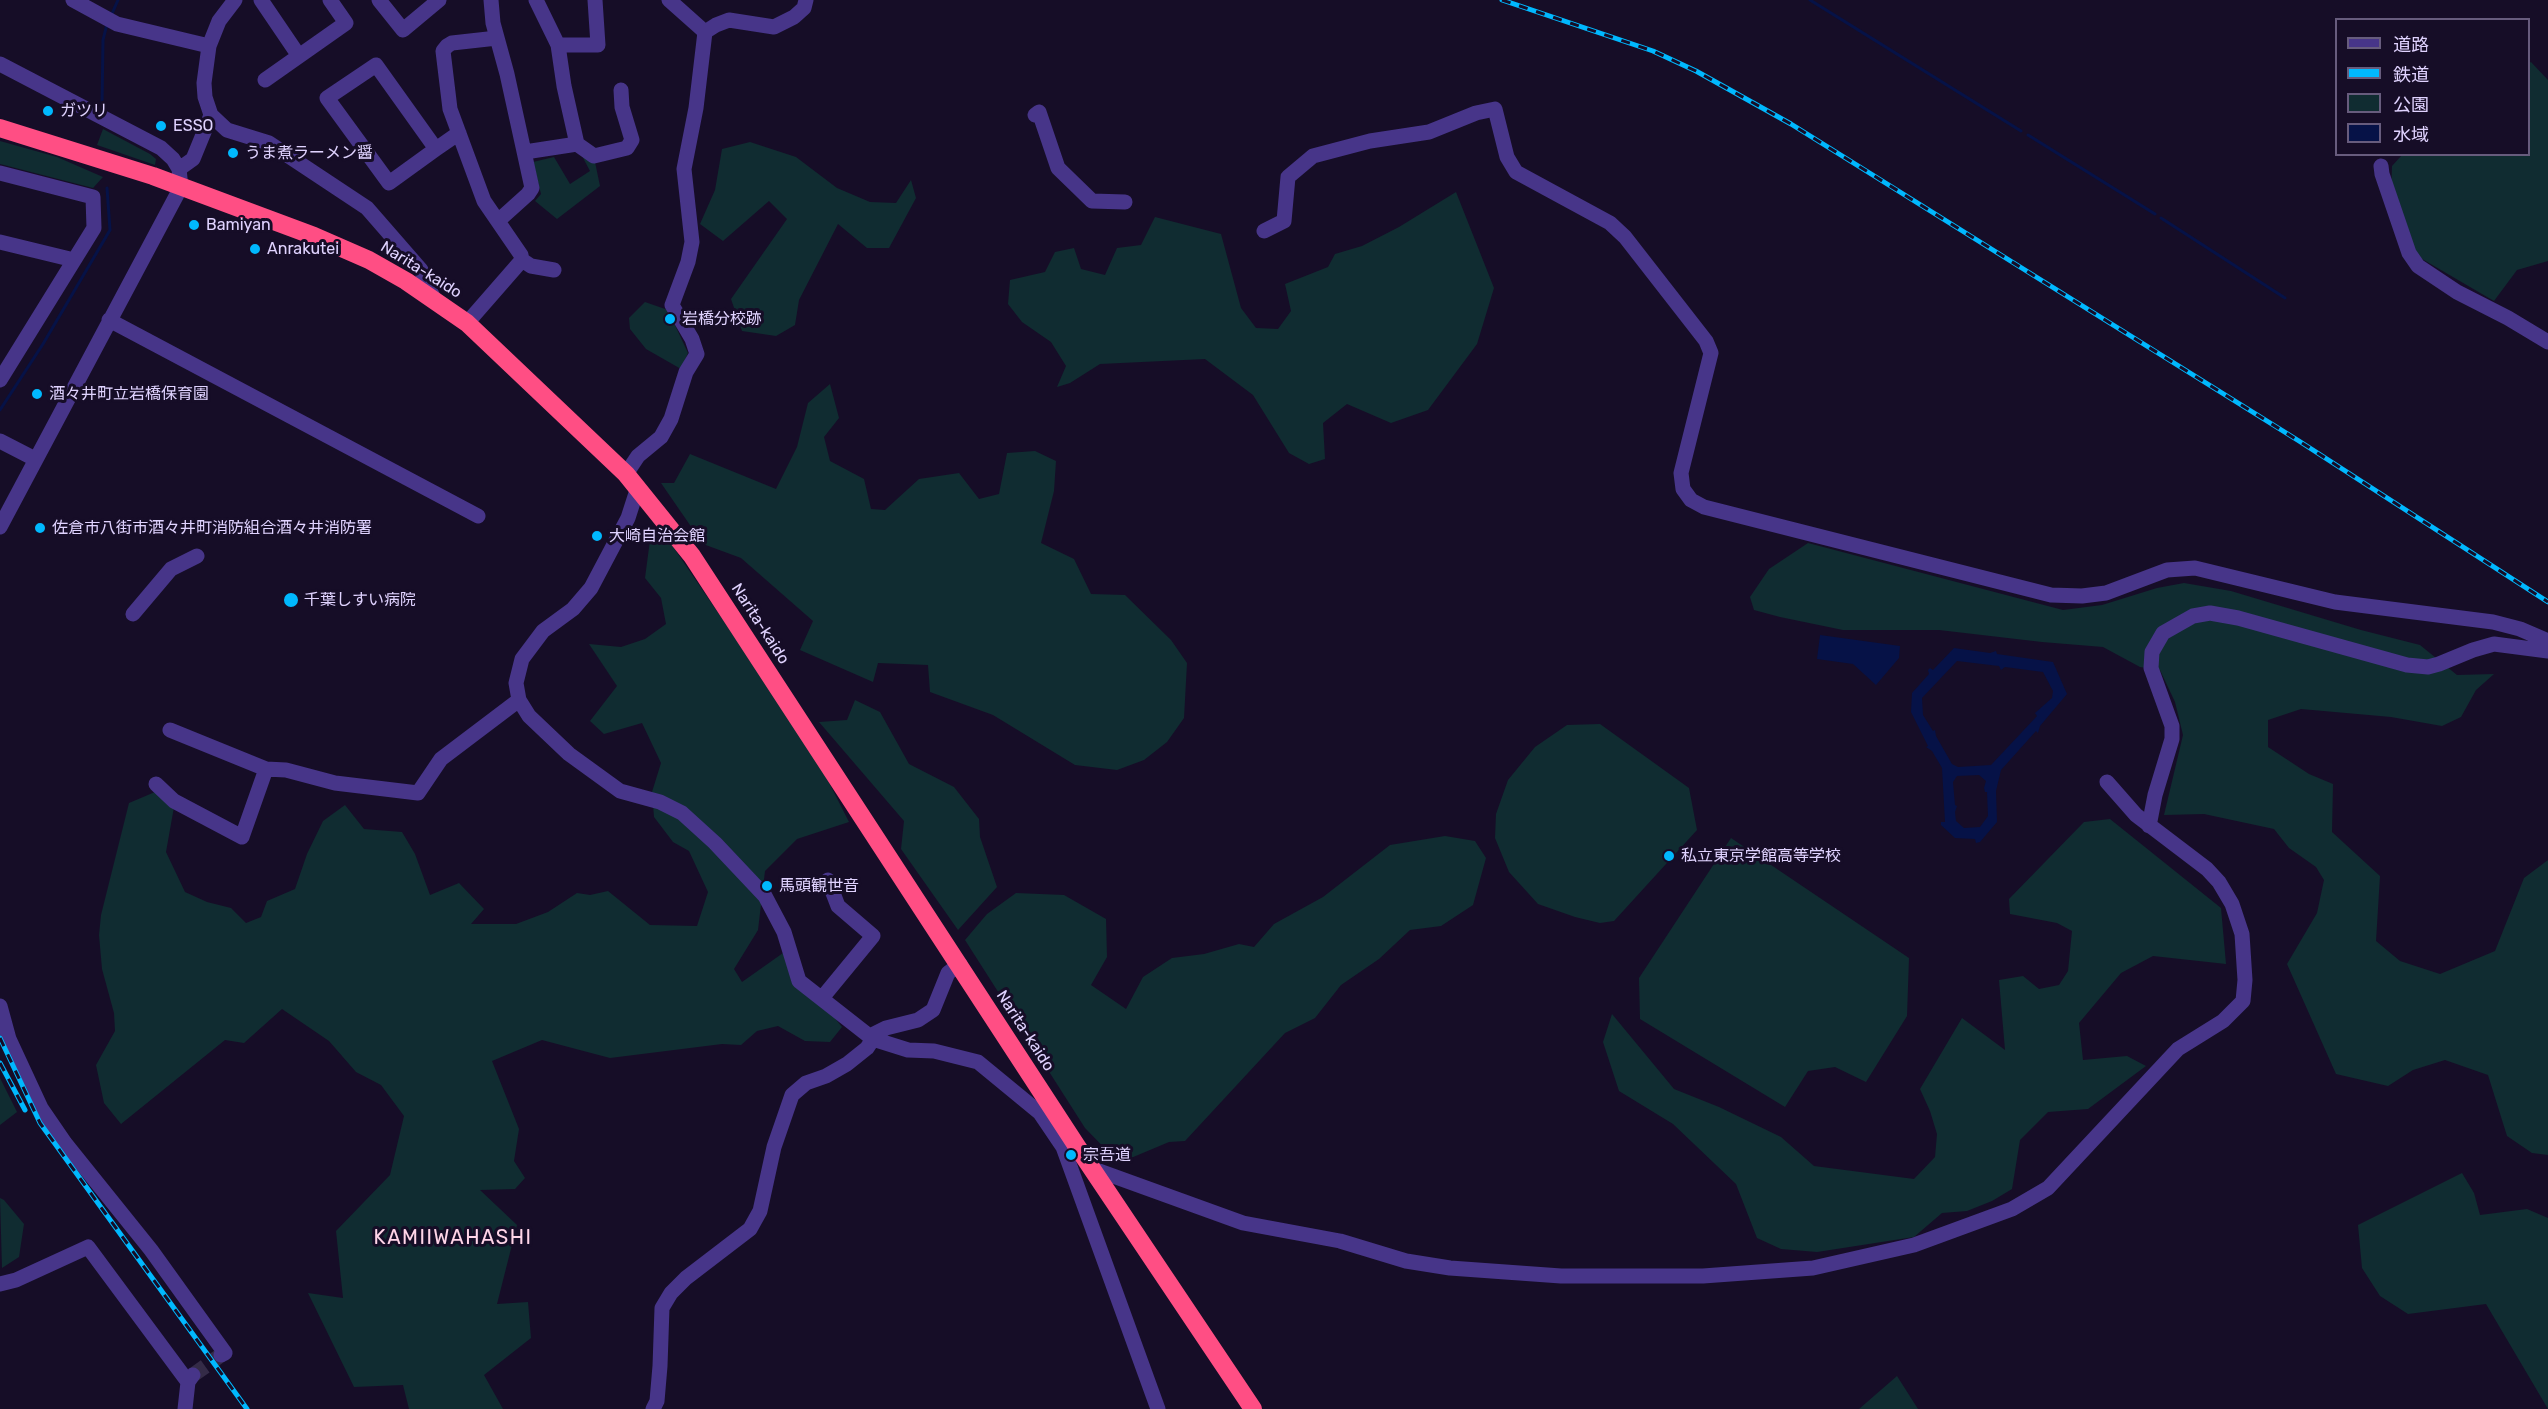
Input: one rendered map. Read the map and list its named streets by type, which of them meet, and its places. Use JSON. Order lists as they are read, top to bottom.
{
  "streets": {
    "highway": ["Narita-kaido"]
  },
  "districts": ["KAMIIWAHASHI"],
  "places": [
    "ガツリ",
    "ESSO",
    "うま煮ラーメン醤",
    "Bamiyan",
    "Anrakutei",
    "岩橋分校跡",
    "酒々井町立岩橋保育園",
    "佐倉市八街市酒々井町消防組合酒々井消防署",
    "大崎自治会館",
    "千葉しすい病院",
    "私立東京学館高等学校",
    "馬頭観世音",
    "宗吾道"
  ],
  "legend": [
    "道路",
    "鉄道",
    "公園",
    "水域"
  ]
}
